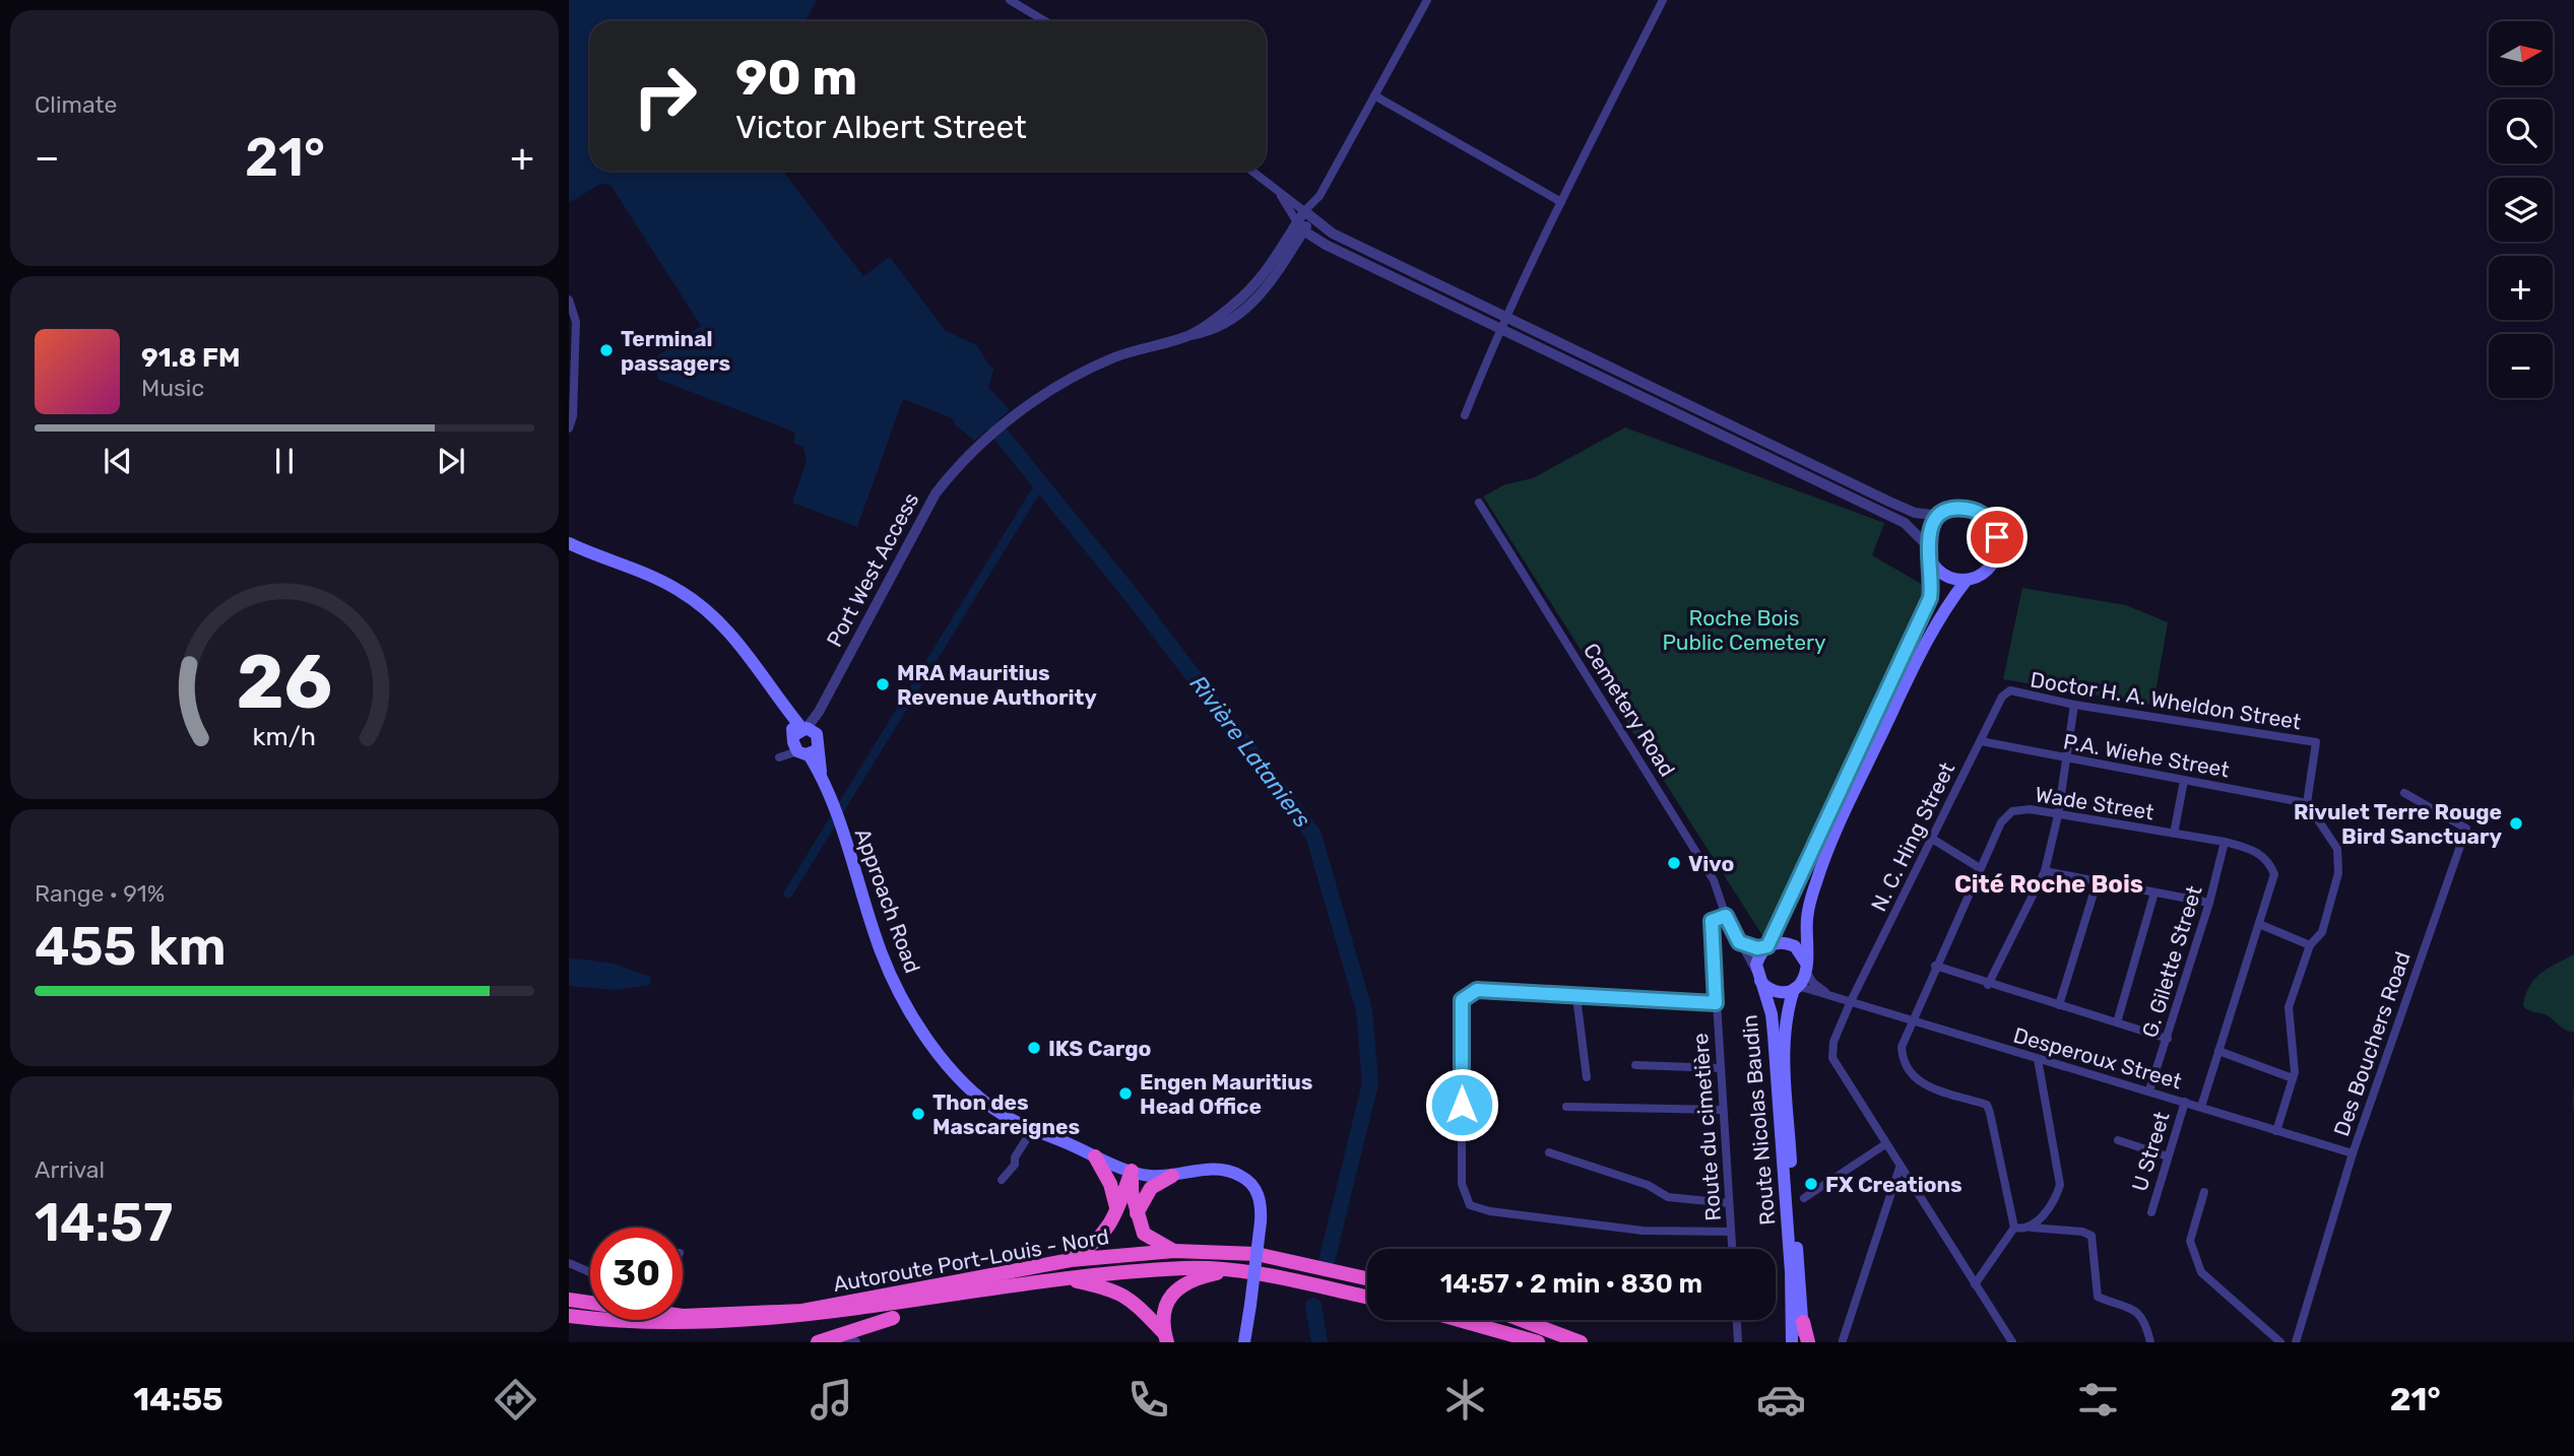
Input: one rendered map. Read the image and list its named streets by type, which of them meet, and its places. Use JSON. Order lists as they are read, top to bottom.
{
  "streets": {
    "highway": ["Autoroute Port-Louis - Nord"],
    "main road": ["Approach Road", "Route Nicolas Baudin"],
    "street": [
      "Port West Access",
      "Doctor H. A. Wheldon Street",
      "Cemetery Road",
      "P.A. Wiehe Street",
      "Wade Street",
      "N. C. Hing Street",
      "G. Gilette Street",
      "Des Bouchers Road",
      "Desperoux Street",
      "Route du cimetière",
      "U Street"
    ]
  },
  "crossings": [
    ["Port West Access", "Approach Road"],
    ["Doctor H. A. Wheldon Street", "P.A. Wiehe Street"],
    ["Doctor H. A. Wheldon Street", "N. C. Hing Street"],
    ["Cemetery Road", "Desperoux Street"],
    ["Cemetery Road", "Route Nicolas Baudin"],
    ["Cemetery Road", "Route du cimetière"],
    ["P.A. Wiehe Street", "N. C. Hing Street"],
    ["Wade Street", "G. Gilette Street"],
    ["Wade Street", "Desperoux Street"],
    ["N. C. Hing Street", "Desperoux Street"],
    ["G. Gilette Street", "Desperoux Street"],
    ["Des Bouchers Road", "Desperoux Street"],
    ["Desperoux Street", "Route Nicolas Baudin"],
    ["Desperoux Street", "U Street"]
  ],
  "districts": ["Cité Roche Bois"],
  "water": ["Rivière Lataniers"],
  "parks": ["Roche Bois Public Cemetery"],
  "places": [
    "Terminal passagers",
    "MRA Mauritius Revenue Authority",
    "Rivulet Terre Rouge Bird Sanctuary",
    "Vivo",
    "IKS Cargo",
    "Engen Mauritius Head Office",
    "Thon des Mascareignes",
    "FX Creations"
  ],
  "north": "right",
  "page": {
    "tile": [
      "Climate",
      ["Range · 91%", "455 km"],
      ["Arrival", "14:57"]
    ],
    "map_buttons": ["+", "−"],
    "turn": ["90 m", "Victor Albert Street"],
    "heat": ["−", "21°", "+"],
    "song": ["91.8 FM", "Music"],
    "limit": "30",
    "trip": "14:57 · 2 min · 830 m",
    "tabs": ["14:55", "21°"],
    "gauge": ["26", "km/h"]
  }
}
